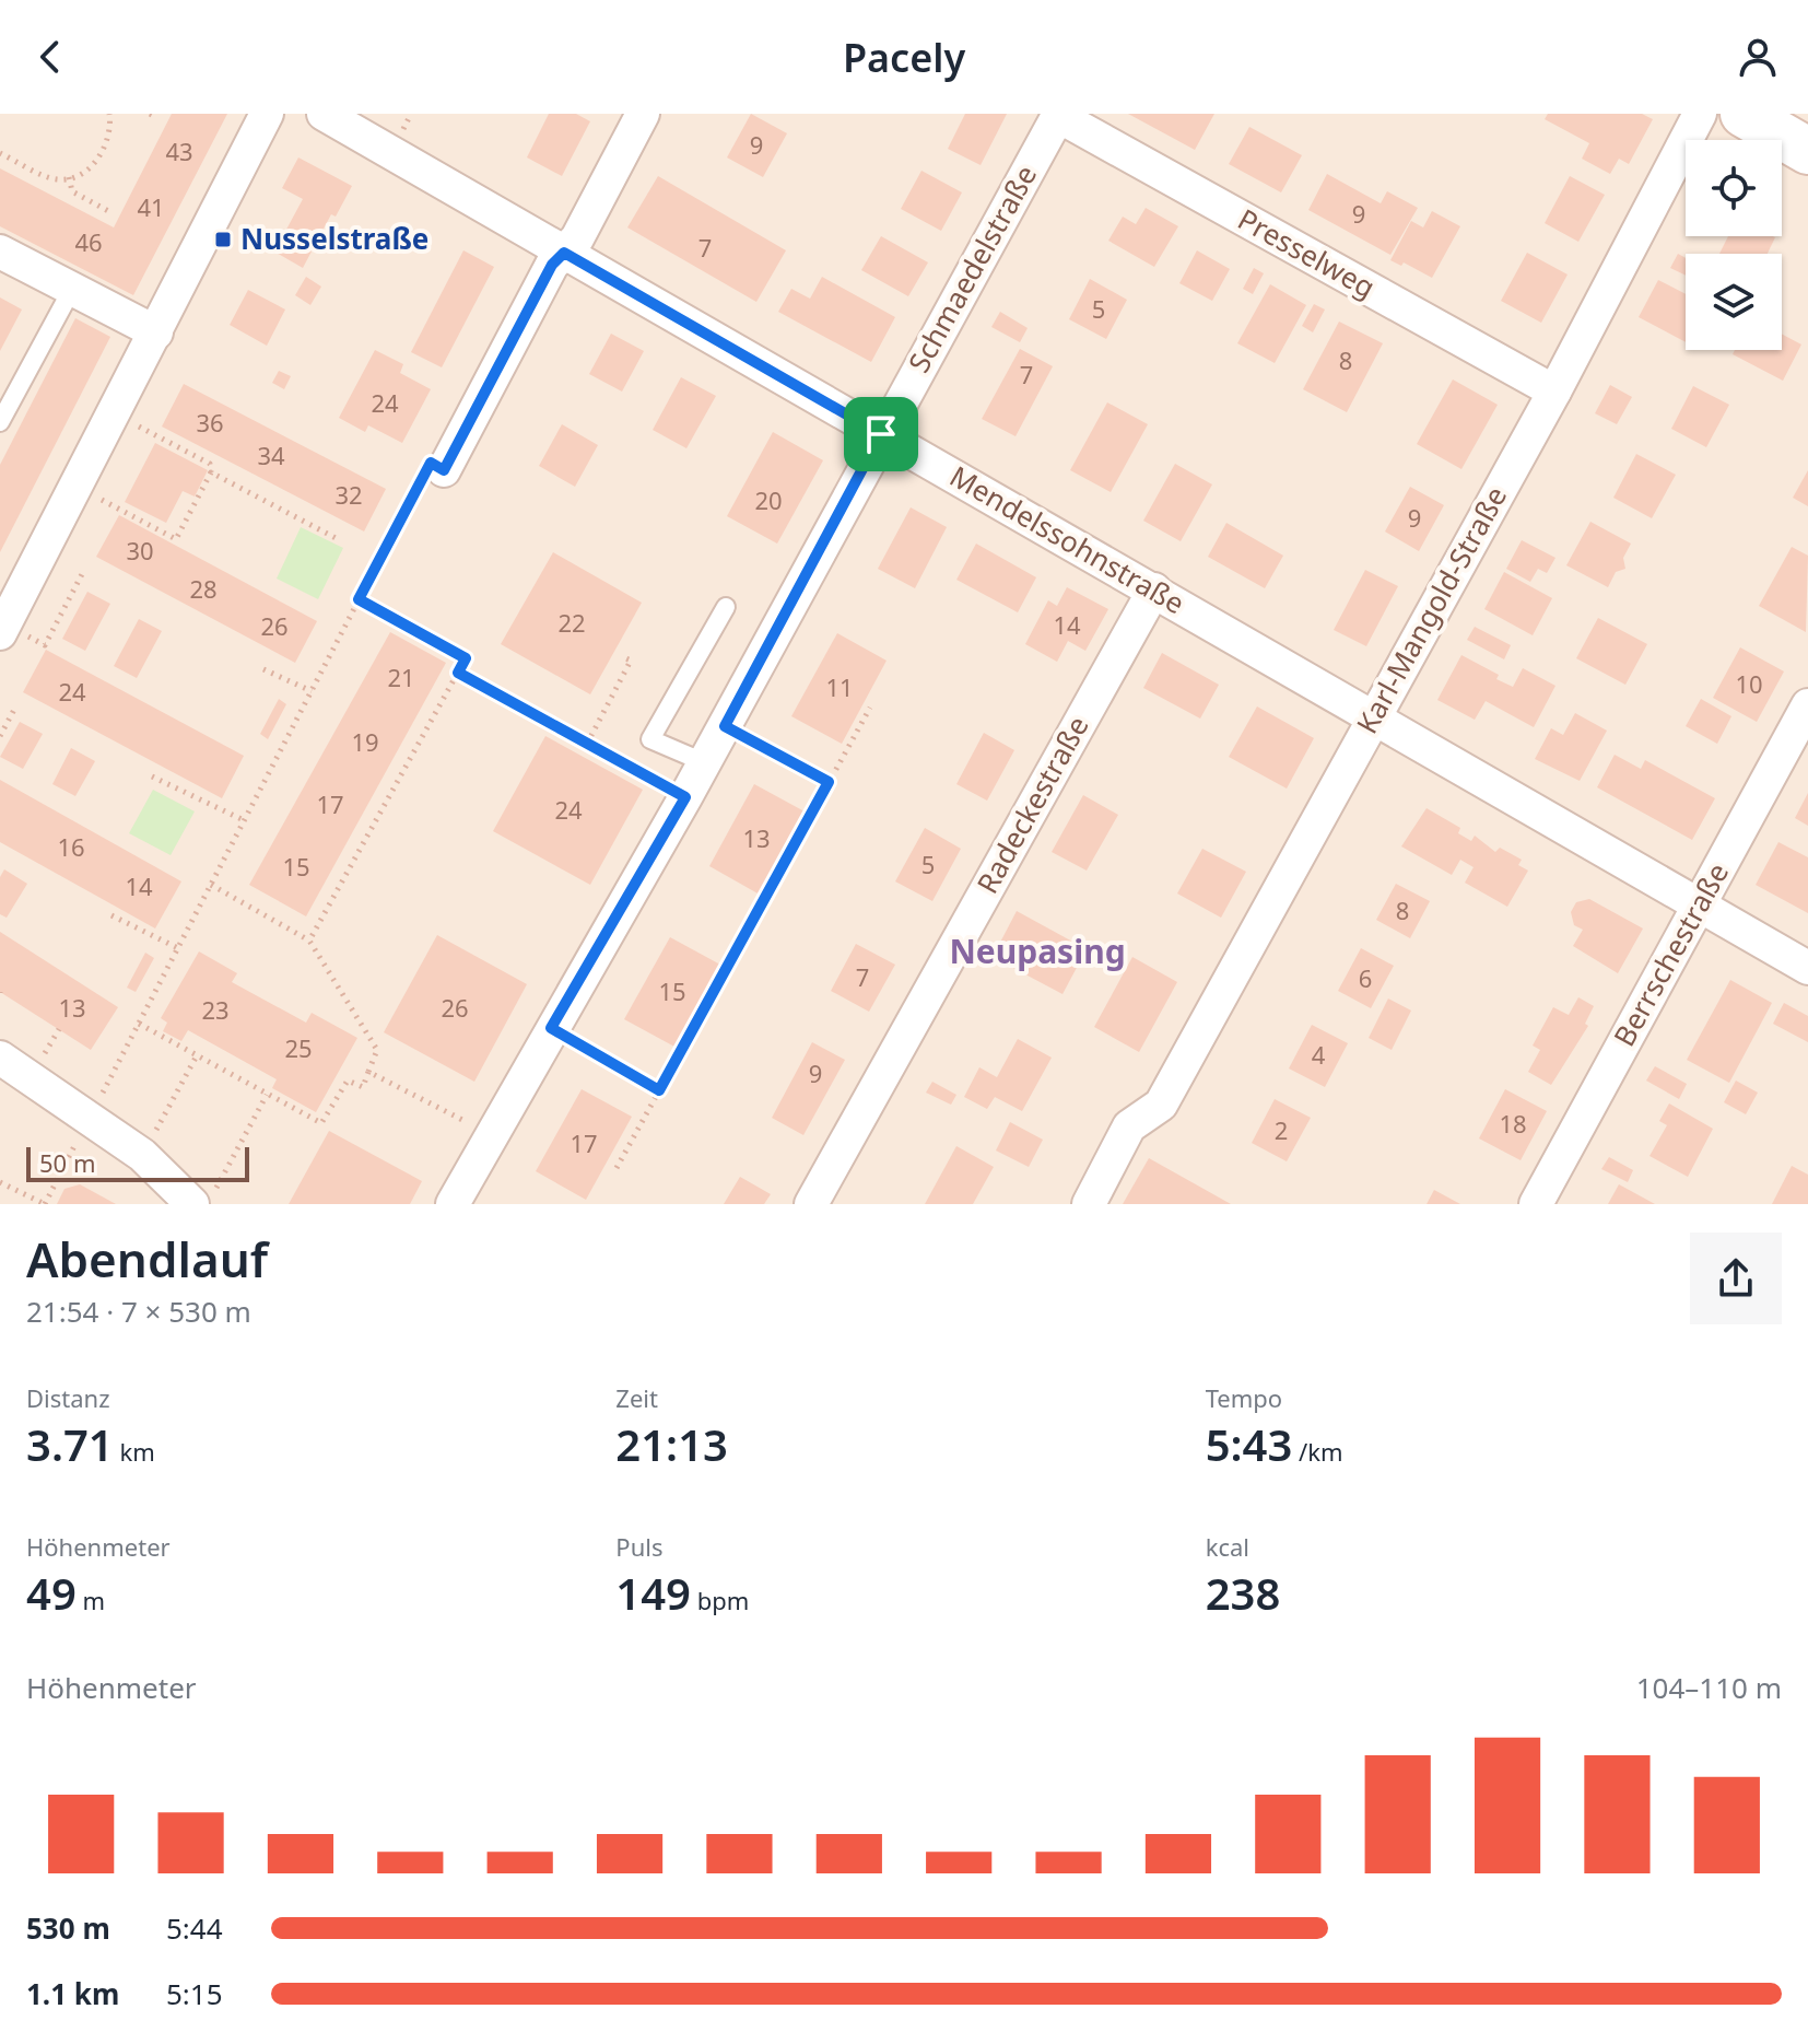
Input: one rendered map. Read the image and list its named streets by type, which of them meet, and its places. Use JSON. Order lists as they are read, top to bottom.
{
  "streets": {
    "street": [
      "Presselweg",
      "Schmaedelstraße",
      "Mendelssohnstraße",
      "Karl-Mangold-Straße",
      "Radeckestraße",
      "Berrschestraße"
    ]
  },
  "crossings": [
    ["Presselweg", "Schmaedelstraße"],
    ["Presselweg", "Karl-Mangold-Straße"],
    ["Schmaedelstraße", "Mendelssohnstraße"],
    ["Mendelssohnstraße", "Karl-Mangold-Straße"],
    ["Mendelssohnstraße", "Radeckestraße"],
    ["Mendelssohnstraße", "Berrschestraße"]
  ],
  "districts": ["Neupasing"],
  "places": {
    "transit": ["Nusselstraße"]
  },
  "house_numbers": [
    "9",
    "43",
    "41",
    "9",
    "46",
    "7",
    "5",
    "8",
    "7",
    "24",
    "36",
    "34",
    "32",
    "20",
    "9",
    "30",
    "28",
    "22",
    "14",
    "26",
    "21",
    "10",
    "11",
    "24",
    "19",
    "17",
    "24",
    "13",
    "16",
    "5",
    "15",
    "14",
    "8",
    "7",
    "6",
    "15",
    "13",
    "26",
    "23",
    "25",
    "4",
    "9",
    "18",
    "2",
    "17"
  ],
  "scale_bar": "50 m",
  "page": {
    "header": "Pacely",
    "scale": "50 m",
    "heading": ["Abendlauf", "21:54 · 7 × 530 m"],
    "stats": [
      ["Distanz", "3.71 km"],
      ["Zeit", "21:13"],
      ["Tempo", "5:43 /km"],
      ["Höhenmeter", "49 m"],
      ["Puls", "149 bpm"],
      ["kcal", "238"]
    ],
    "chart": ["Höhenmeter", "104–110 m"],
    "list": [
      {
        "name": "530 m",
        "note": "5:44"
      },
      {
        "name": "1.1 km",
        "note": "5:15"
      }
    ]
  }
}
